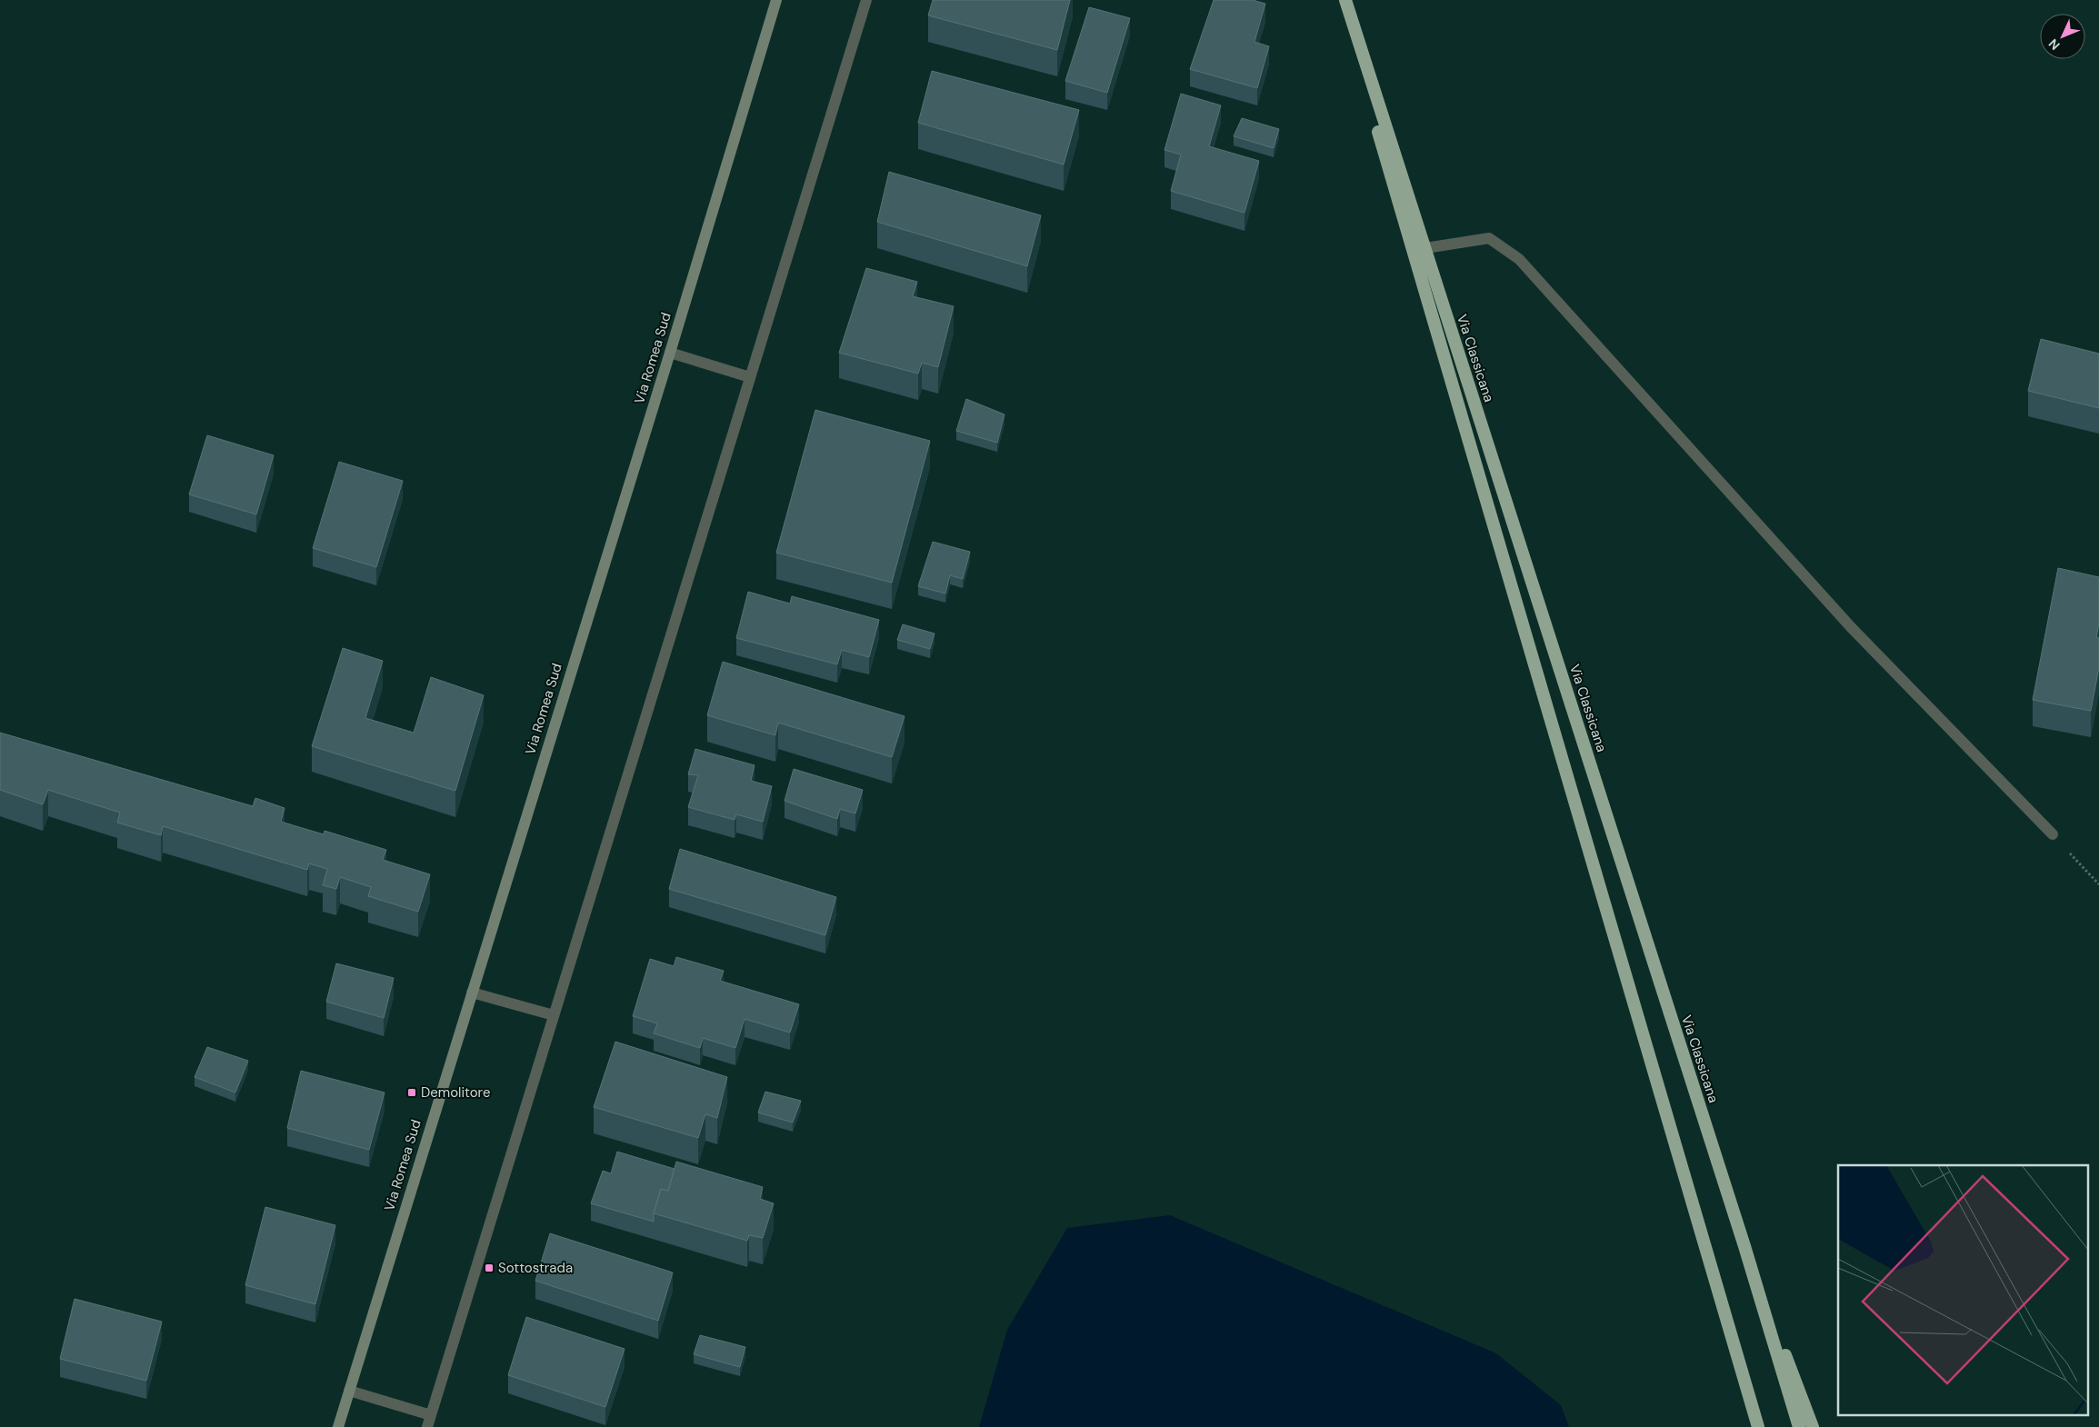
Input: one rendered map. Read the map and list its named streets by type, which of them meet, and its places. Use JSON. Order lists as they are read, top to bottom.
{
  "streets": {
    "highway": ["Via Classicana"],
    "main road": ["Via Romea Sud"]
  },
  "places": {
    "transit": ["Demolitore", "Sottostrada"]
  },
  "north": "bottom left"
}
